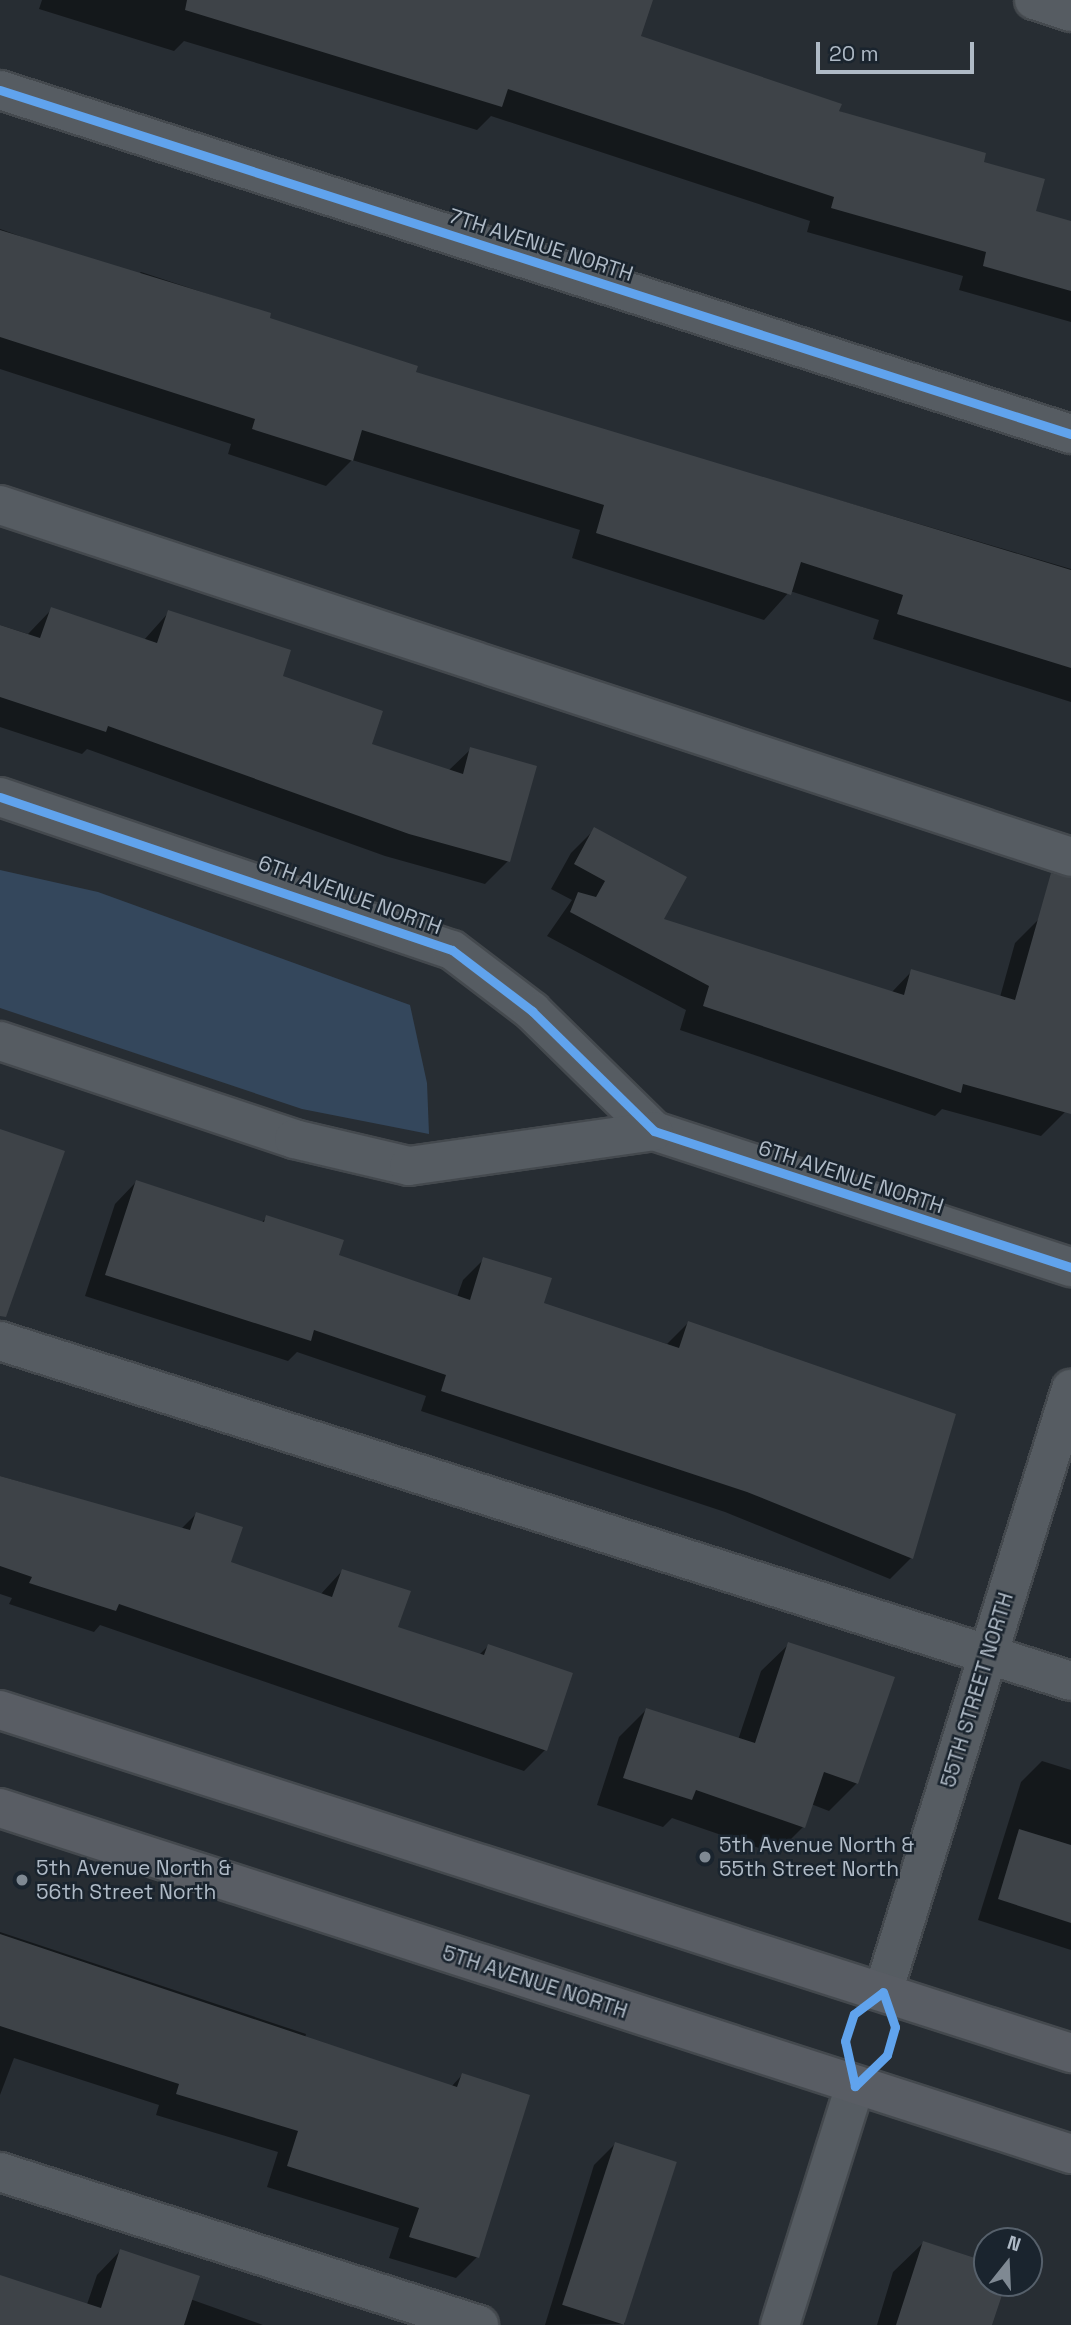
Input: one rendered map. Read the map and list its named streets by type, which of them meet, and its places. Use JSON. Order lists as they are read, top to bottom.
{
  "streets": {
    "main road": ["5TH AVENUE NORTH"],
    "street": ["7TH AVENUE NORTH", "6TH AVENUE NORTH", "55TH STREET NORTH"]
  },
  "places": ["5th Avenue North & 55th Street North", "5th Avenue North & 56th Street North"],
  "scale_bar": "20 m",
  "north": "top"
}
